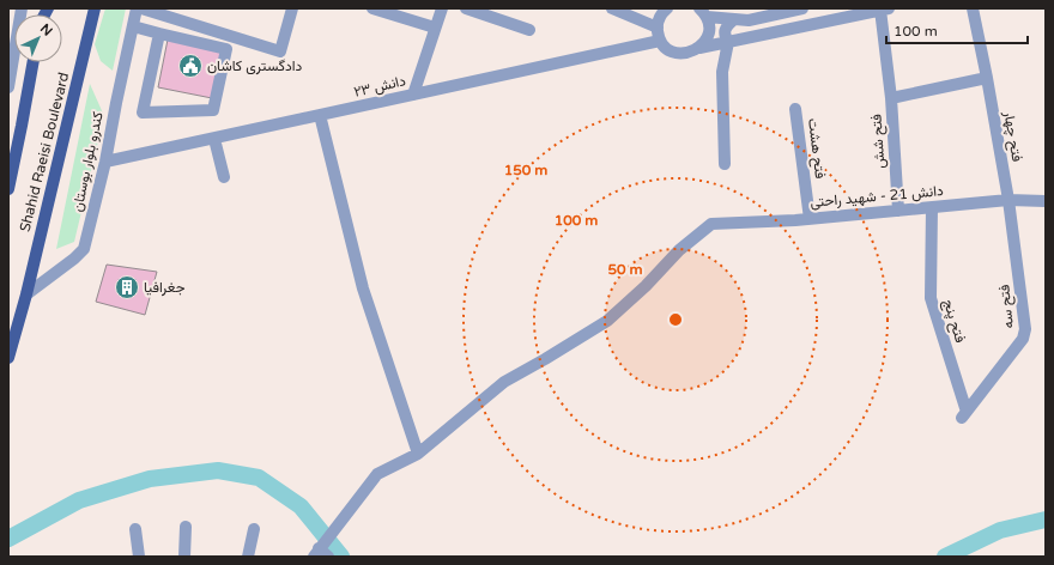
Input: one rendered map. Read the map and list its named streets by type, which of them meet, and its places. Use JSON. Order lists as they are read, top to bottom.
{
  "streets": {
    "main road": ["Shahid Raeisi Boulevard"],
    "street": [
      "دانش ۲۳",
      "فتح چهار",
      "فتح شش",
      "فتح هشت",
      "کندرو بلوار بوستان",
      "دانش 21 - شهید راحتی",
      "فتح سه",
      "فتح پنج"
    ]
  },
  "crossings": [
    ["دانش ۲۳", "کندرو بلوار بوستان"],
    ["فتح چهار", "دانش 21 - شهید راحتی"],
    ["فتح چهار", "فتح سه"],
    ["فتح شش", "دانش 21 - شهید راحتی"],
    ["فتح هشت", "دانش 21 - شهید راحتی"],
    ["Shahid Raeisi Boulevard", "کندرو بلوار بوستان"],
    ["دانش 21 - شهید راحتی", "فتح سه"],
    ["دانش 21 - شهید راحتی", "فتح پنج"],
    ["فتح سه", "فتح پنج"]
  ],
  "places": {
    "public building": ["دادگستری کاشان"],
    "building": ["جغرافیا"]
  },
  "scale_bar": "100 m",
  "north": "top right",
  "rings": ["150 m", "100 m", "50 m"]
}
